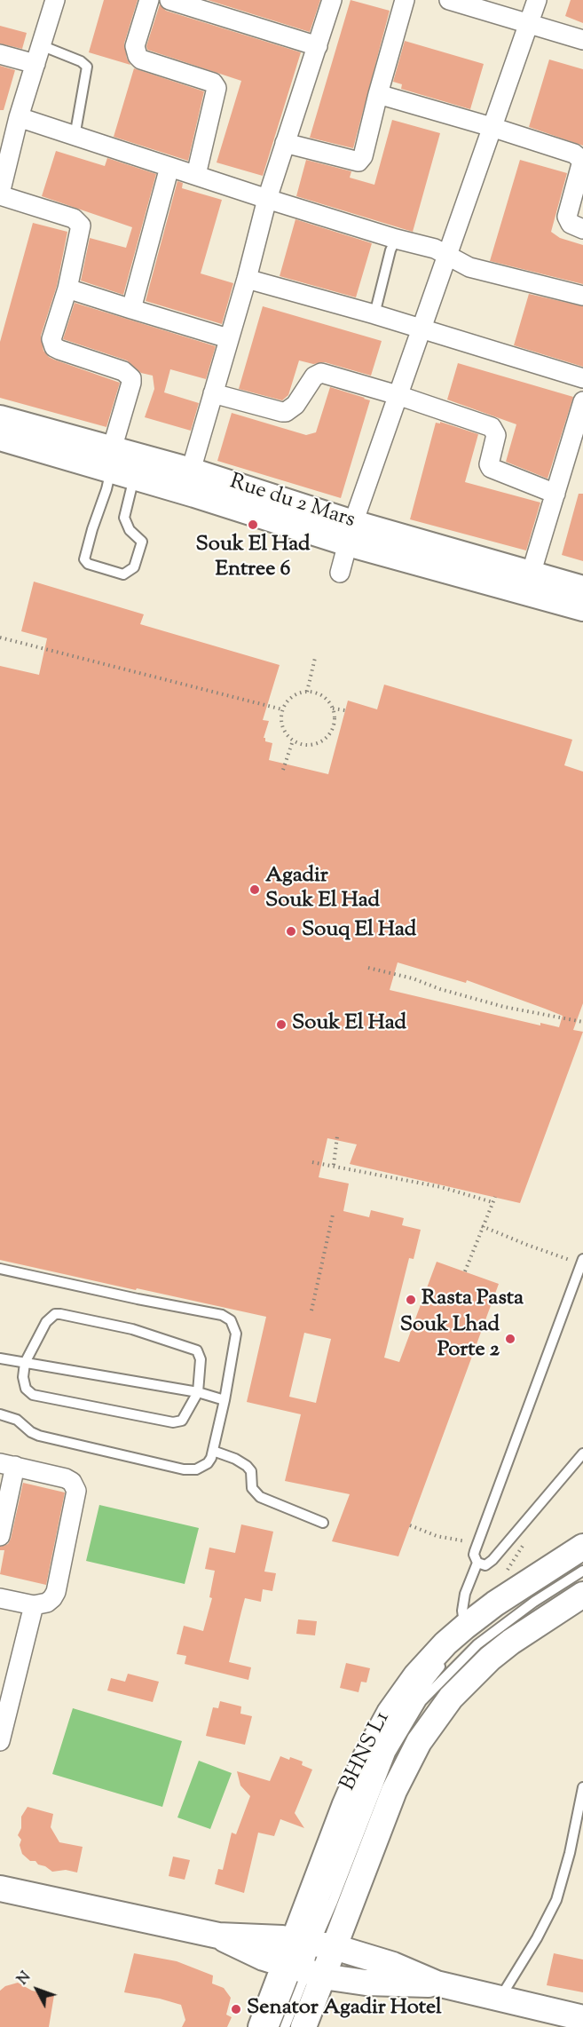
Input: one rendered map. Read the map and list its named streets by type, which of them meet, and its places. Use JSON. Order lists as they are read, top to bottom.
{
  "streets": {
    "street": ["Rue du 2 Mars"],
    "lane": ["BHNS L1"]
  },
  "places": [
    "Souk El Had Entree 6",
    "Agadir Souk El Had",
    "Souq El Had",
    "Souk El Had",
    "Rasta Pasta",
    "Souk Lhad Porte 2",
    "Senator Agadir Hotel"
  ],
  "north": "top left"
}
